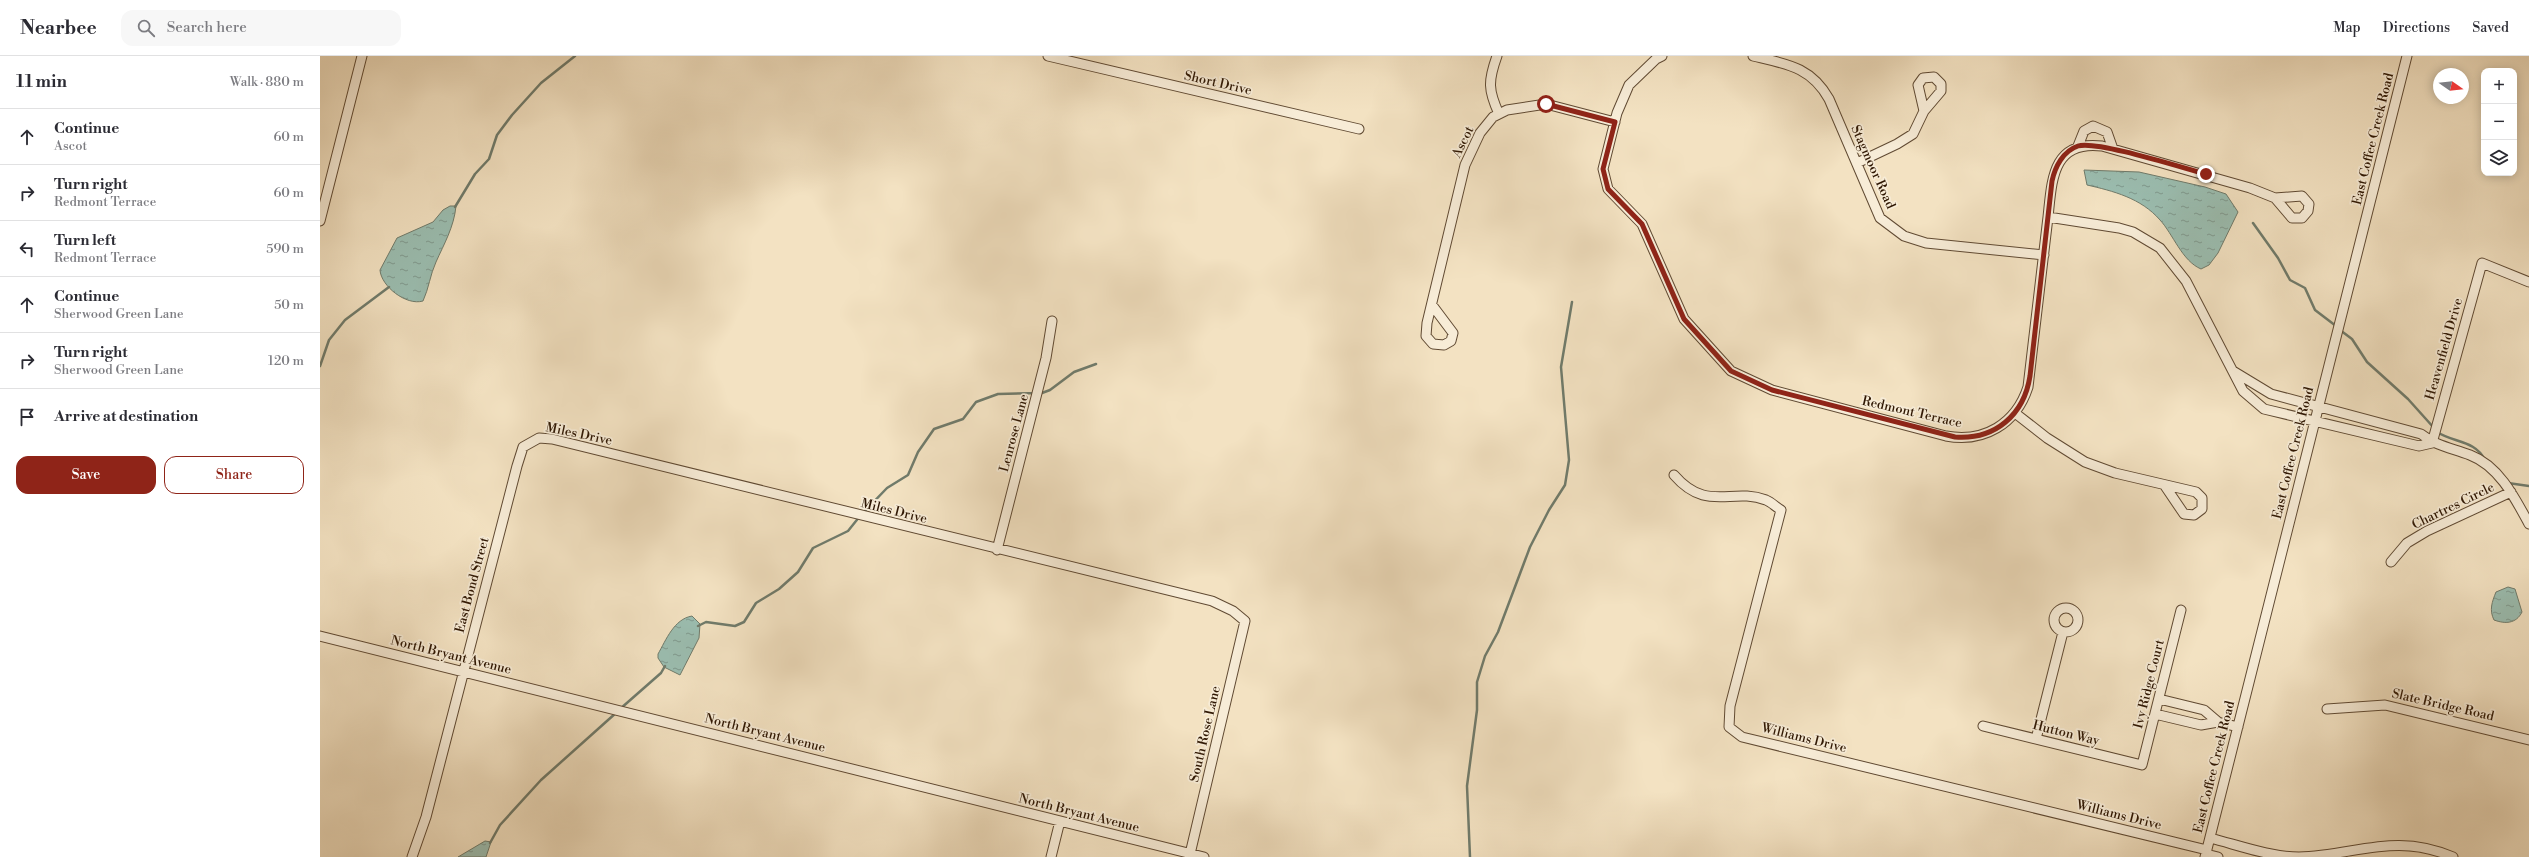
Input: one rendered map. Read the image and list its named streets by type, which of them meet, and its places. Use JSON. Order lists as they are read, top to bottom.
{
  "streets": {
    "street": [
      "Short Drive",
      "East Coffee Creek Road",
      "Ascot",
      "Stagmoor Road",
      "Heavenfield Drive",
      "Redmont Terrace",
      "Lenrose Lane",
      "Miles Drive",
      "Chartres Circle",
      "East Bond Street",
      "North Bryant Avenue",
      "Ivy Ridge Court",
      "Slate Bridge Road",
      "Hutton Way",
      "South Rose Lane",
      "Williams Drive"
    ]
  },
  "crossings": [
    ["East Coffee Creek Road", "Williams Drive"],
    ["Ascot", "Redmont Terrace"],
    ["Stagmoor Road", "Redmont Terrace"],
    ["Lenrose Lane", "Miles Drive"],
    ["Miles Drive", "East Bond Street"],
    ["Miles Drive", "South Rose Lane"],
    ["East Bond Street", "North Bryant Avenue"],
    ["North Bryant Avenue", "South Rose Lane"],
    ["Ivy Ridge Court", "Hutton Way"]
  ],
  "north": "right",
  "page": {
    "header": "Nearbee",
    "search": "Search here",
    "nav": ["Map", "Directions", "Saved"],
    "heading": ["11 min", "Walk · 880 m"],
    "map_buttons": ["+", "−"],
    "list": [
      ["Continue", "Ascot", "60 m"],
      ["Turn right", "Redmont Terrace", "60 m"],
      ["Turn left", "Redmont Terrace", "590 m"],
      ["Continue", "Sherwood Green Lane", "50 m"],
      ["Turn right", "Sherwood Green Lane", "120 m"],
      "Arrive at destination"
    ],
    "buttons": ["Save", "Share"]
  }
}
